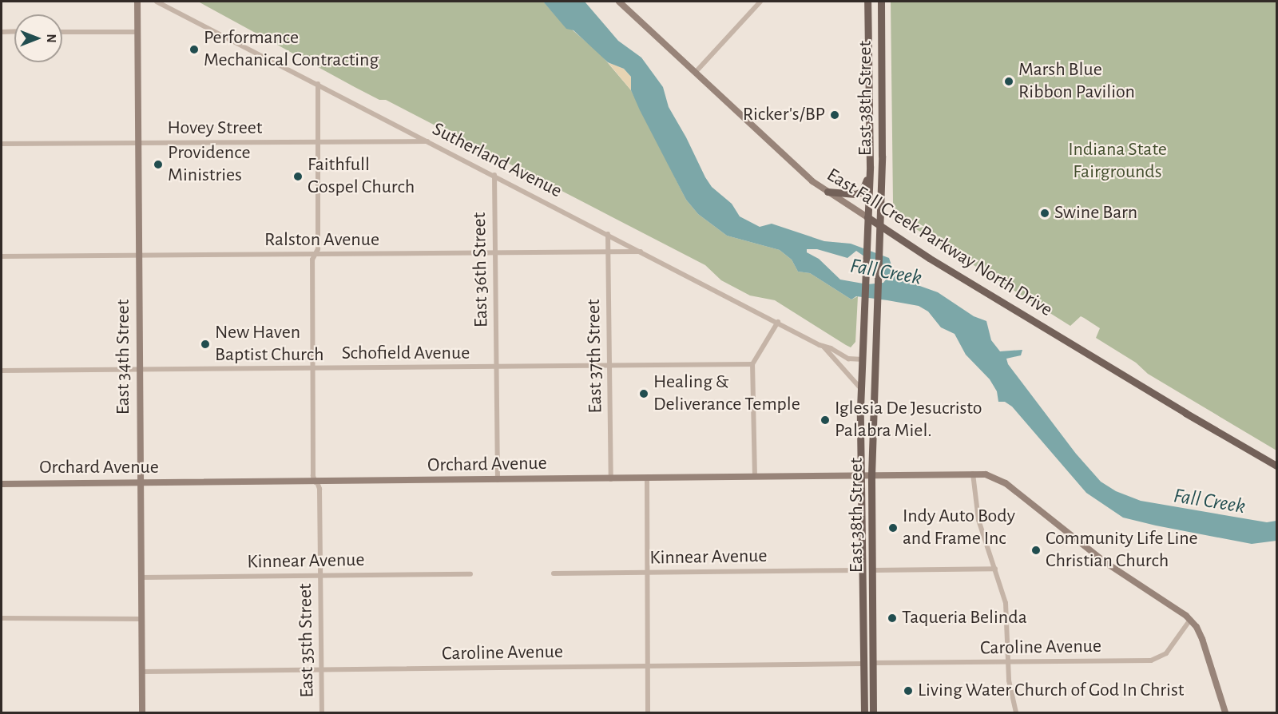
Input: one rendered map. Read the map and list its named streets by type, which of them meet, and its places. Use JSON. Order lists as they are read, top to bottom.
{
  "streets": {
    "main road": ["East 38th Street", "East Fall Creek Parkway North Drive"],
    "street": [
      "Hovey Street",
      "Sutherland Avenue",
      "Ralston Avenue",
      "East 36th Street",
      "Schofield Avenue",
      "East 37th Street",
      "East 34th Street",
      "Orchard Avenue",
      "Kinnear Avenue",
      "East 35th Street",
      "Caroline Avenue"
    ]
  },
  "crossings": [
    ["East 38th Street", "Sutherland Avenue"],
    ["East 38th Street", "East Fall Creek Parkway North Drive"],
    ["East 38th Street", "Orchard Avenue"],
    ["East 38th Street", "Kinnear Avenue"],
    ["East 38th Street", "Caroline Avenue"],
    ["Hovey Street", "Sutherland Avenue"],
    ["Hovey Street", "East 34th Street"],
    ["Hovey Street", "East 35th Street"],
    ["Sutherland Avenue", "Ralston Avenue"],
    ["Sutherland Avenue", "East 36th Street"],
    ["Sutherland Avenue", "East 37th Street"],
    ["Sutherland Avenue", "East 35th Street"],
    ["Ralston Avenue", "East 36th Street"],
    ["Ralston Avenue", "East 37th Street"],
    ["Ralston Avenue", "East 34th Street"],
    ["Ralston Avenue", "East 35th Street"],
    ["East 36th Street", "Schofield Avenue"],
    ["East 36th Street", "Orchard Avenue"],
    ["Schofield Avenue", "East 37th Street"],
    ["Schofield Avenue", "East 34th Street"],
    ["Schofield Avenue", "East 35th Street"],
    ["East 37th Street", "Orchard Avenue"],
    ["East 34th Street", "Orchard Avenue"],
    ["East 34th Street", "Kinnear Avenue"],
    ["East 34th Street", "Caroline Avenue"],
    ["Orchard Avenue", "East 35th Street"],
    ["Orchard Avenue", "Caroline Avenue"],
    ["Kinnear Avenue", "East 35th Street"],
    ["East 35th Street", "Caroline Avenue"]
  ],
  "water": ["Fall Creek"],
  "parks": ["Indiana State Fairgrounds"],
  "places": [
    "Performance Mechanical Contracting",
    "Marsh Blue Ribbon Pavilion",
    "Ricker's/BP",
    "Providence Ministries",
    "Faithfull Gospel Church",
    "Swine Barn",
    "New Haven Baptist Church",
    "Healing & Deliverance Temple",
    "Iglesia De Jesucristo Palabra Miel.",
    "Indy Auto Body and Frame Inc",
    "Community Life Line Christian Church",
    "Taqueria Belinda",
    "Living Water Church of God In Christ"
  ],
  "north": "right"
}
